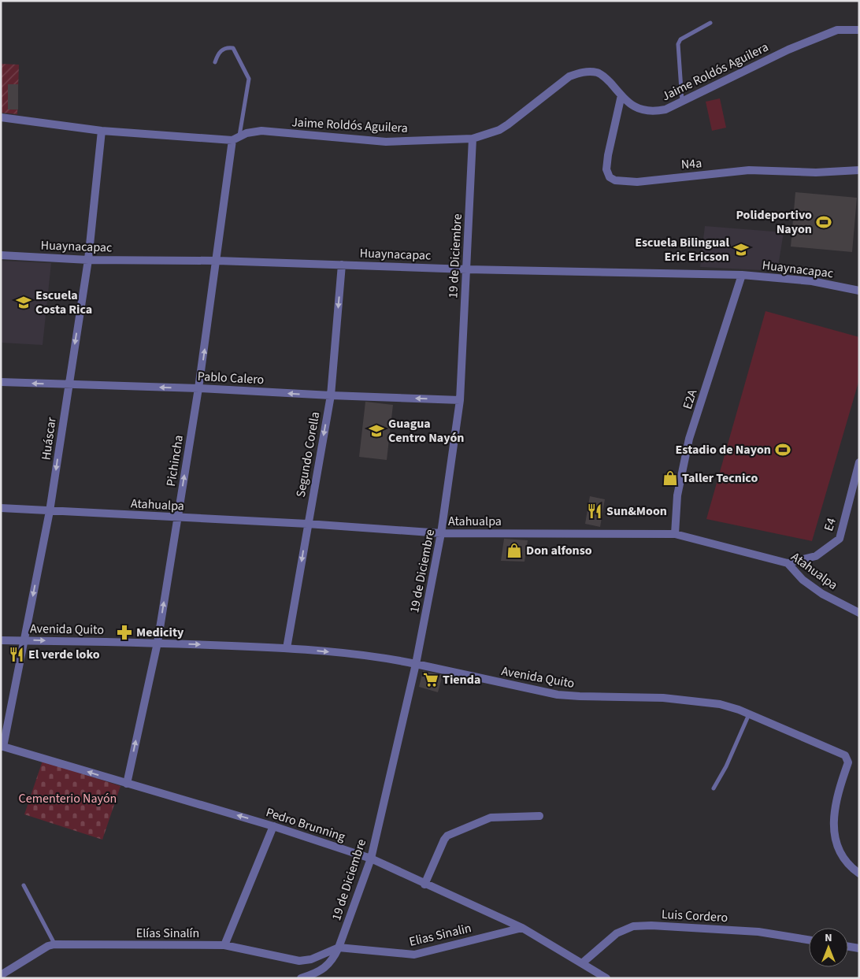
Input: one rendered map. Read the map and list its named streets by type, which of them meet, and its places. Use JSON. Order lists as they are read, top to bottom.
{
  "streets": {
    "street": [
      "Jaime Roldós Aguilera",
      "N4a",
      "Huaynacapac",
      "19 de Diciembre",
      "Pablo Calero",
      "E2A",
      "Huáscar",
      "Segundo Corella",
      "Pichincha",
      "Atahualpa",
      "E4",
      "Avenida Quito",
      "Pedro Brunning",
      "Luis Cordero",
      "Elías Sinalín",
      "Elias Sinalin"
    ]
  },
  "crossings": [
    ["Jaime Roldós Aguilera", "N4a"],
    ["Jaime Roldós Aguilera", "19 de Diciembre"],
    ["Jaime Roldós Aguilera", "Huáscar"],
    ["Jaime Roldós Aguilera", "Pichincha"],
    ["Huaynacapac", "19 de Diciembre"],
    ["Huaynacapac", "E2A"],
    ["Huaynacapac", "Huáscar"],
    ["Huaynacapac", "Segundo Corella"],
    ["Huaynacapac", "Pichincha"],
    ["19 de Diciembre", "Pablo Calero"],
    ["19 de Diciembre", "Atahualpa"],
    ["19 de Diciembre", "Avenida Quito"],
    ["19 de Diciembre", "Pedro Brunning"],
    ["19 de Diciembre", "Elías Sinalín"],
    ["19 de Diciembre", "Elias Sinalin"],
    ["Pablo Calero", "Huáscar"],
    ["Pablo Calero", "Segundo Corella"],
    ["Pablo Calero", "Pichincha"],
    ["E2A", "Atahualpa"],
    ["Huáscar", "Atahualpa"],
    ["Huáscar", "Avenida Quito"],
    ["Huáscar", "Pedro Brunning"],
    ["Segundo Corella", "Atahualpa"],
    ["Segundo Corella", "Avenida Quito"],
    ["Pichincha", "Atahualpa"],
    ["Pichincha", "Avenida Quito"],
    ["Pichincha", "Pedro Brunning"],
    ["Atahualpa", "E4"],
    ["Pedro Brunning", "Luis Cordero"],
    ["Pedro Brunning", "Elias Sinalin"],
    ["Elías Sinalín", "Elias Sinalin"]
  ],
  "one_way": [
    "Pablo Calero",
    "Huáscar",
    "Segundo Corella",
    "Pichincha",
    "Avenida Quito",
    "Pedro Brunning"
  ],
  "parks": ["Cementerio Nayón"],
  "places": {
    "sports": ["Polideportivo Nayon", "Estadio de Nayon"],
    "school or university": ["Escuela Bilingual Eric Ericson", "Escuela Costa Rica", "Guagua Centro Nayón"],
    "shop": ["Taller Tecnico", "Don alfonso"],
    "restaurant": ["Sun&Moon", "El verde loko"],
    "pharmacy": ["Medicity"],
    "supermarket": ["Tienda"]
  },
  "north": "top"
}
